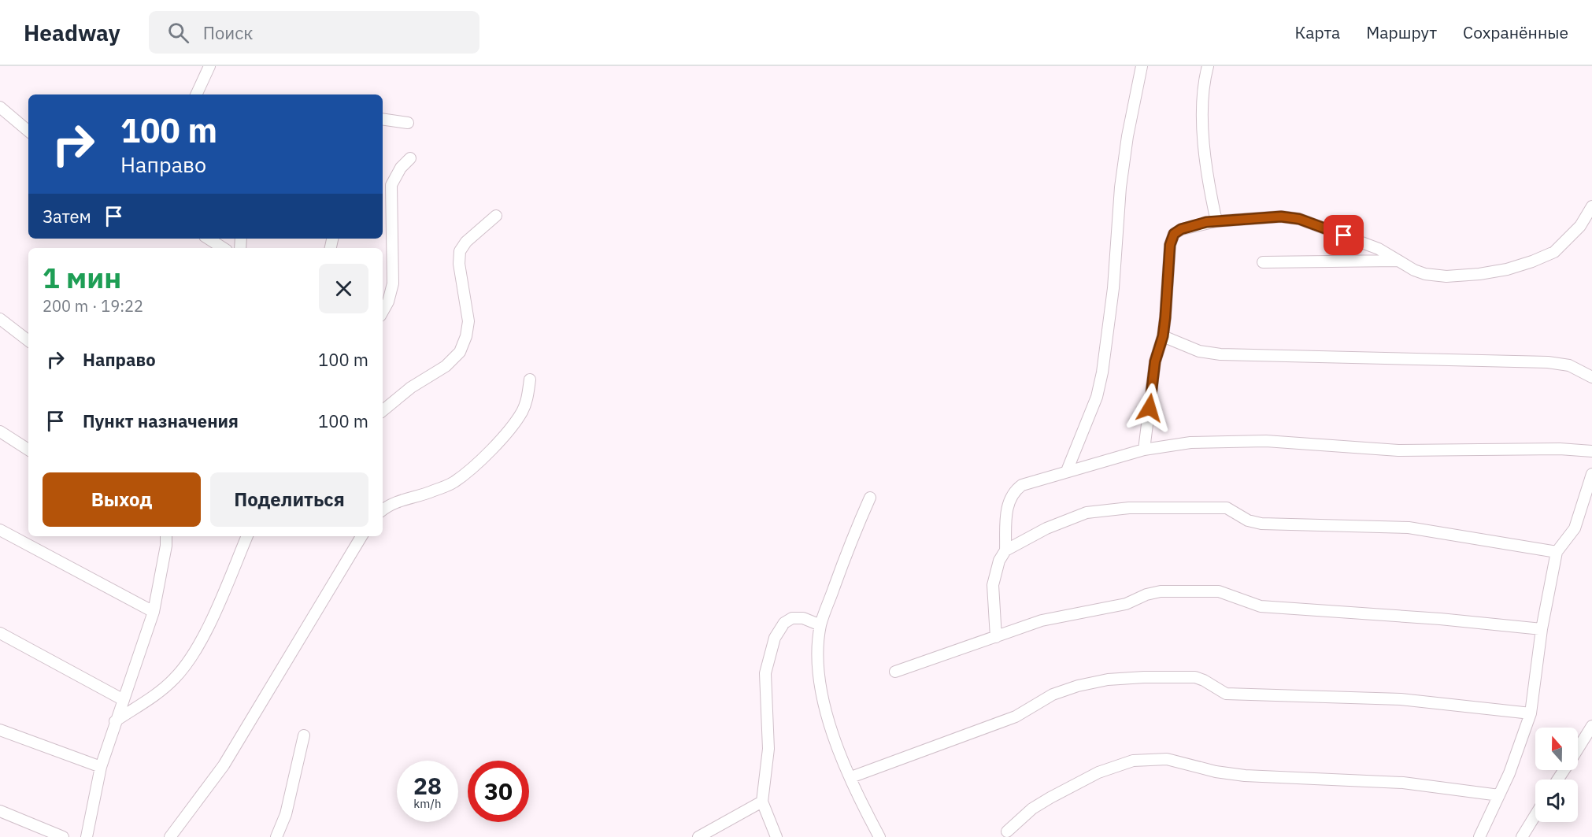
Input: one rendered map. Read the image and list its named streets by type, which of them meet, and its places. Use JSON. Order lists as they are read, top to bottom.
{
  "north": "top",
  "page": {
    "header": "Headway",
    "search": "Поиск",
    "nav": ["Карта", "Маршрут", "Сохранённые"],
    "turn": ["100 m", "Направо"],
    "then": "Затем",
    "heading": ["1 мин", "200 m · 19:22"],
    "list": [
      {
        "name": "Направо",
        "value": "100 m"
      },
      {
        "name": "Пункт назначения",
        "value": "100 m"
      }
    ],
    "buttons": ["Выход", "Поделиться"],
    "speed": "28 km/h",
    "limit": "30"
  }
}
